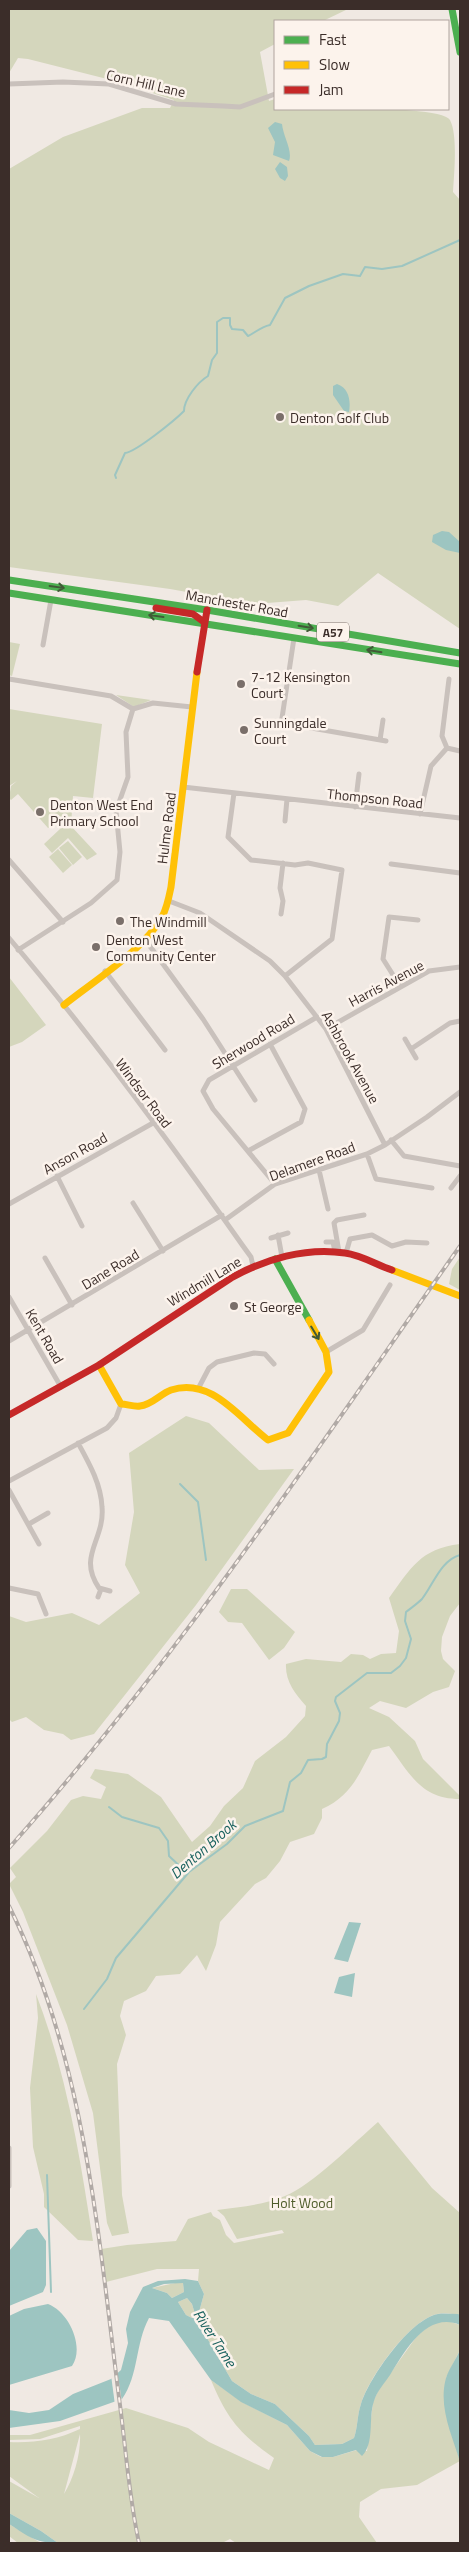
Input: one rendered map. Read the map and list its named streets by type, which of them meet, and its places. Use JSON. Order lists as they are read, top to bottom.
{
  "streets": {
    "main road": [
      "Manchester Road",
      "A57",
      "Hulme Road",
      "Windmill Lane"
    ],
    "street": [
      "Corn Hill Lane",
      "Thompson Road",
      "Harris Avenue",
      "Sherwood Road",
      "Ashbrook Avenue",
      "Windsor Road",
      "Anson Road",
      "Delamere Road",
      "Dane Road",
      "Kent Road"
    ]
  },
  "crossings": [
    ["Manchester Road", "A57"],
    ["Manchester Road", "Hulme Road"],
    ["A57", "Hulme Road"],
    ["Thompson Road", "Hulme Road"],
    ["Hulme Road", "Ashbrook Avenue"],
    ["Hulme Road", "Windsor Road"],
    ["Harris Avenue", "Ashbrook Avenue"],
    ["Sherwood Road", "Ashbrook Avenue"],
    ["Sherwood Road", "Delamere Road"],
    ["Ashbrook Avenue", "Delamere Road"],
    ["Windsor Road", "Anson Road"],
    ["Windsor Road", "Delamere Road"],
    ["Windsor Road", "Dane Road"],
    ["Windsor Road", "Windmill Lane"],
    ["Delamere Road", "Dane Road"],
    ["Dane Road", "Kent Road"],
    ["Windmill Lane", "Kent Road"]
  ],
  "water": ["Denton Brook", "River Tame"],
  "parks": ["Holt Wood"],
  "places": [
    "Denton Golf Club",
    "7-12 Kensington Court",
    "Sunningdale Court",
    "Denton West End Primary School",
    "The Windmill",
    "Denton West Community Center",
    "St George"
  ],
  "legend": ["Fast", "Slow", "Jam"]
}
